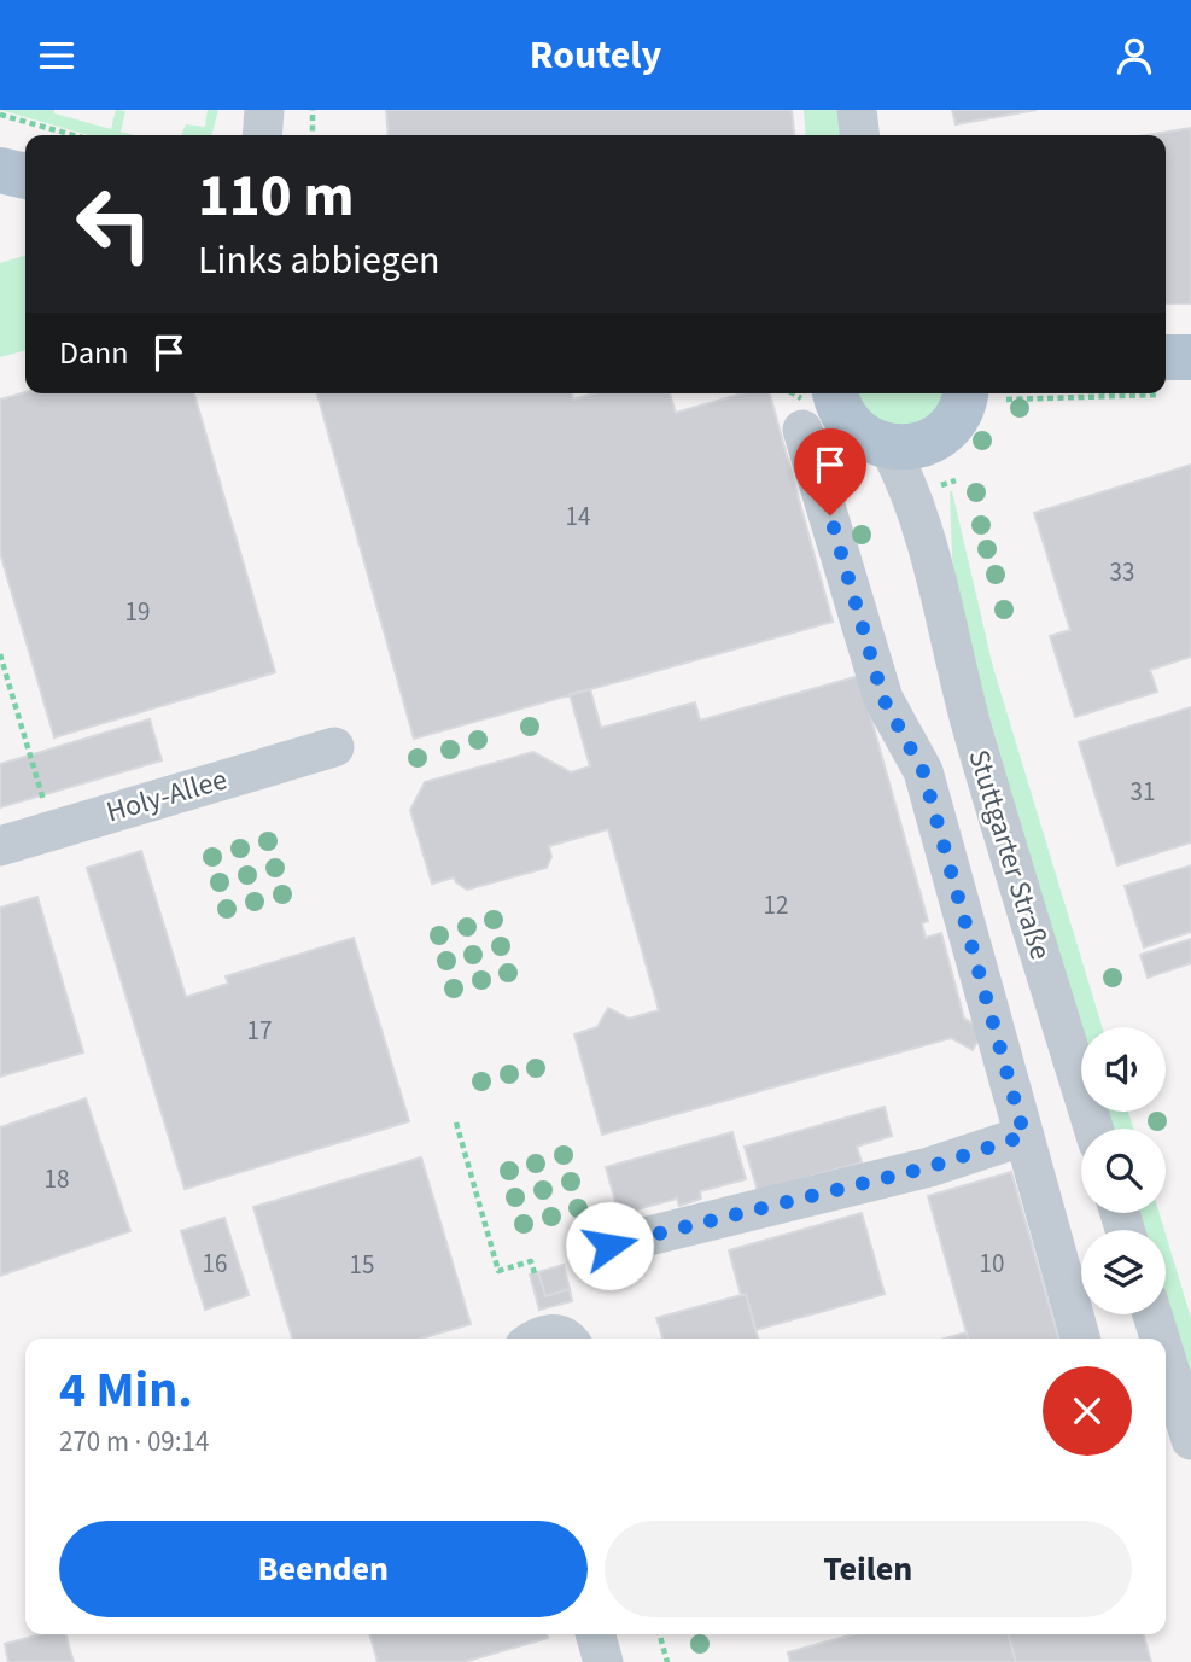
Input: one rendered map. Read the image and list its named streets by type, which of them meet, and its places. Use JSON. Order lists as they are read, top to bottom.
{
  "streets": {
    "street": ["Holy-Allee", "Stuttgarter Straße"]
  },
  "house_numbers": [
    "14",
    "33",
    "19",
    "31",
    "12",
    "17",
    "18",
    "16",
    "10",
    "15"
  ],
  "page": {
    "header": "Routely",
    "turn": ["110 m", "Links abbiegen"],
    "then": "Dann",
    "heading": ["4 Min.", "270 m · 09:14"],
    "buttons": ["Beenden", "Teilen"]
  }
}
